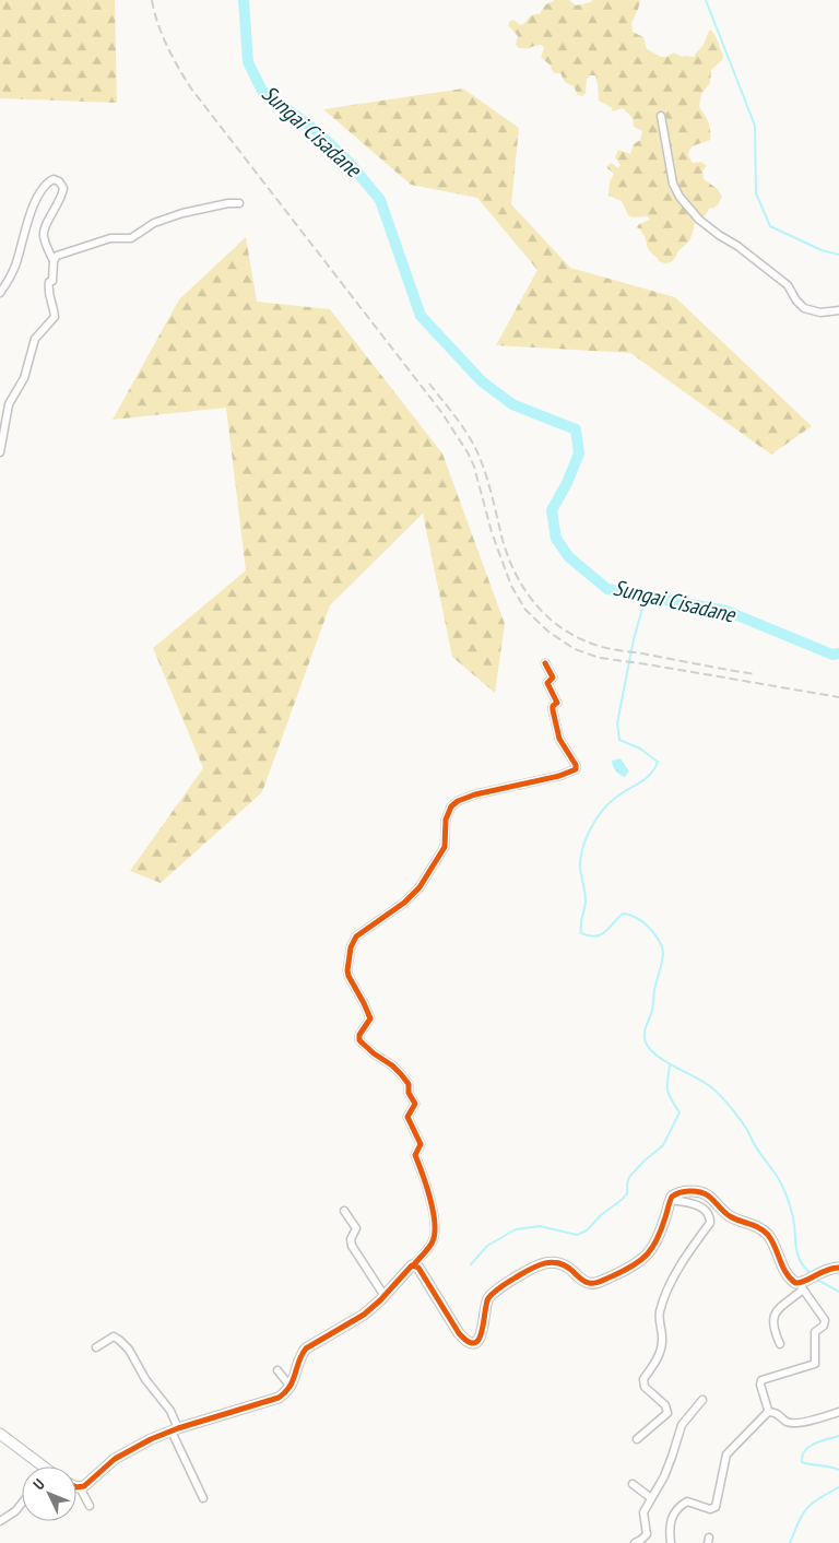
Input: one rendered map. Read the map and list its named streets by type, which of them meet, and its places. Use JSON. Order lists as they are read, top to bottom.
{
  "water": ["Sungai Cisadane"],
  "north": "top left"
}
